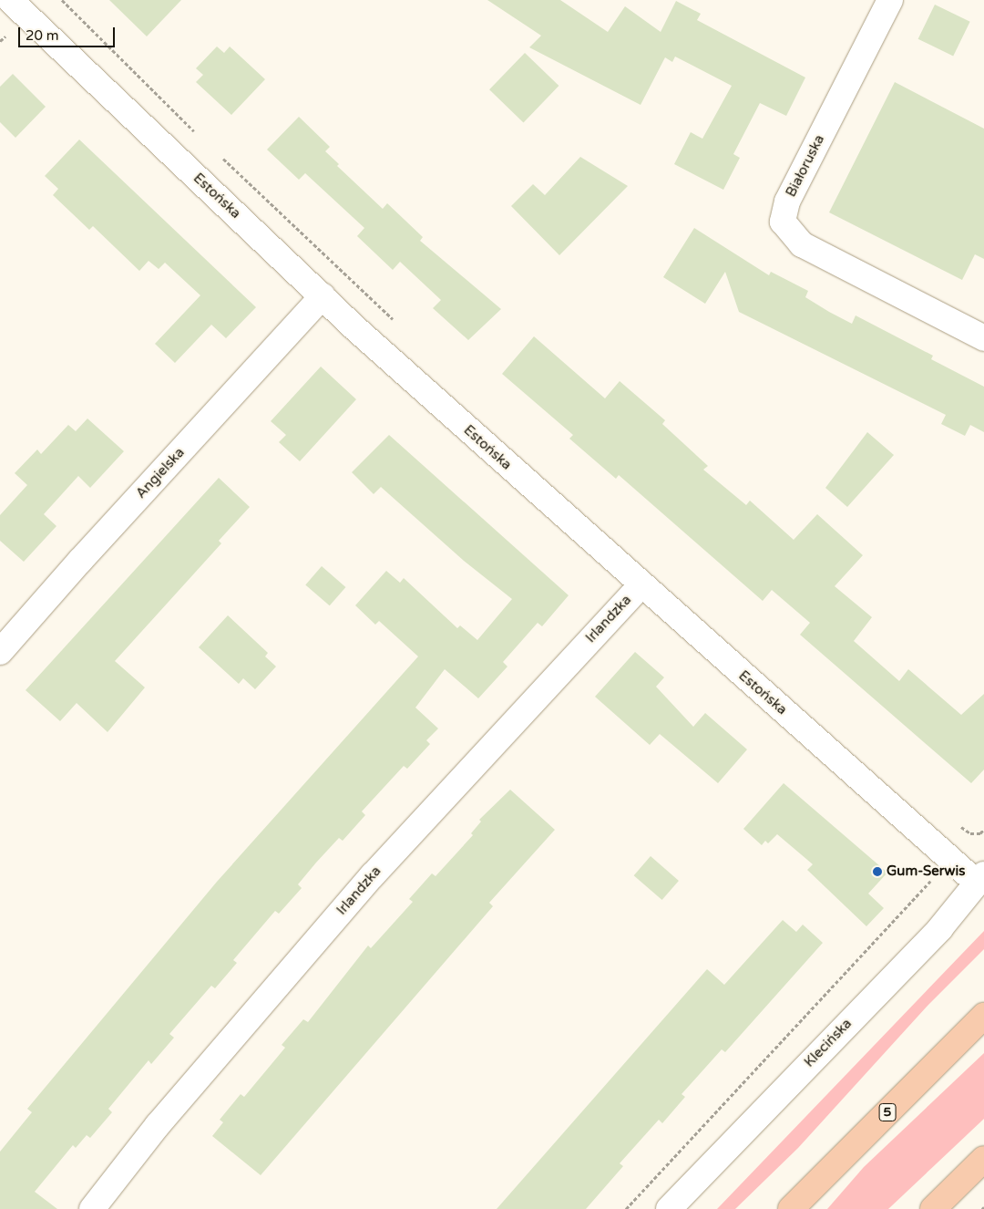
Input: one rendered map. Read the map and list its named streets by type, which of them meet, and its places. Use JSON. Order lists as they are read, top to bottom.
{
  "streets": {
    "main road": ["5"],
    "street": [
      "Białoruska",
      "Estońska",
      "Angielska",
      "Irlandzka",
      "Klecińska"
    ]
  },
  "crossings": [
    ["Estońska", "Angielska"],
    ["Estońska", "Irlandzka"],
    ["Estońska", "Klecińska"]
  ],
  "places": ["Gum-Serwis"],
  "scale_bar": "20 m"
}
